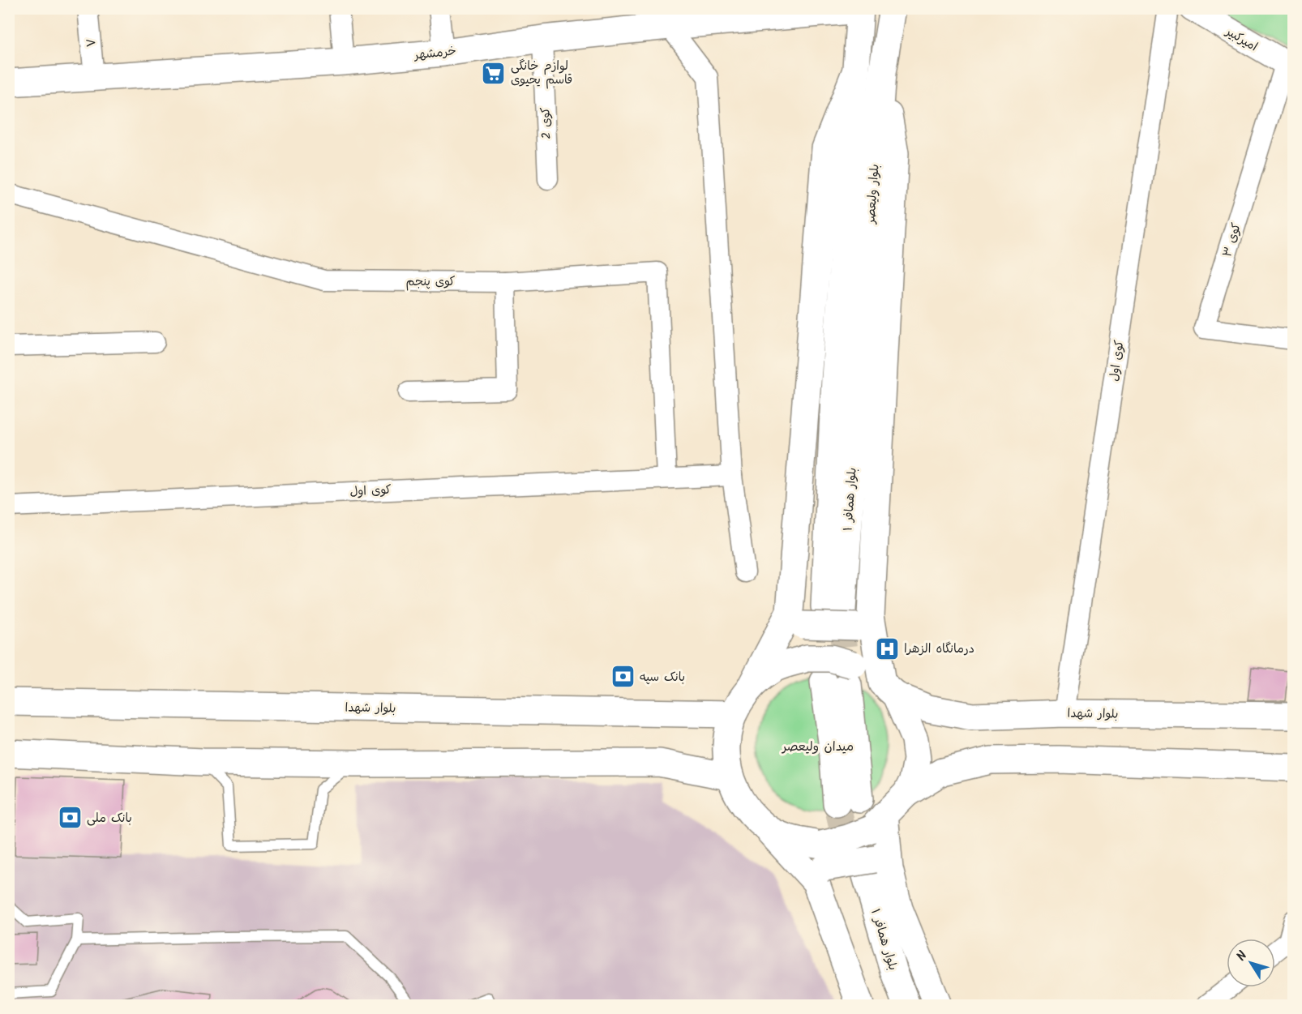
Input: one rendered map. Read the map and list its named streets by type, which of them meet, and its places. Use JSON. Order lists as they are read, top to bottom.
{
  "streets": {
    "main road": [
      "خرمشهر",
      "بلوار ولیعصر",
      "بلوار همافر ۱",
      "بلوار شهدا"
    ],
    "street": [
      "امیرکبیر",
      "۷",
      "کوی 2",
      "کوی ۳",
      "کوی پنجم",
      "کوی اول"
    ]
  },
  "crossings": [
    ["امیرکبیر", "کوی ۳"],
    ["۷", "خرمشهر"],
    ["خرمشهر", "کوی 2"],
    ["خرمشهر", "بلوار ولیعصر"],
    ["بلوار ولیعصر", "بلوار همافر ۱"],
    ["کوی پنجم", "کوی اول"],
    ["کوی اول", "بلوار شهدا"]
  ],
  "districts": ["میدان ولیعصر"],
  "places": {
    "supermarket": ["لوازم خانگی قاسم یحیوی"],
    "hospital": ["درمانگاه الزهرا"],
    "bank": ["بانک سپه", "بانک ملی"]
  },
  "north": "top left"
}
